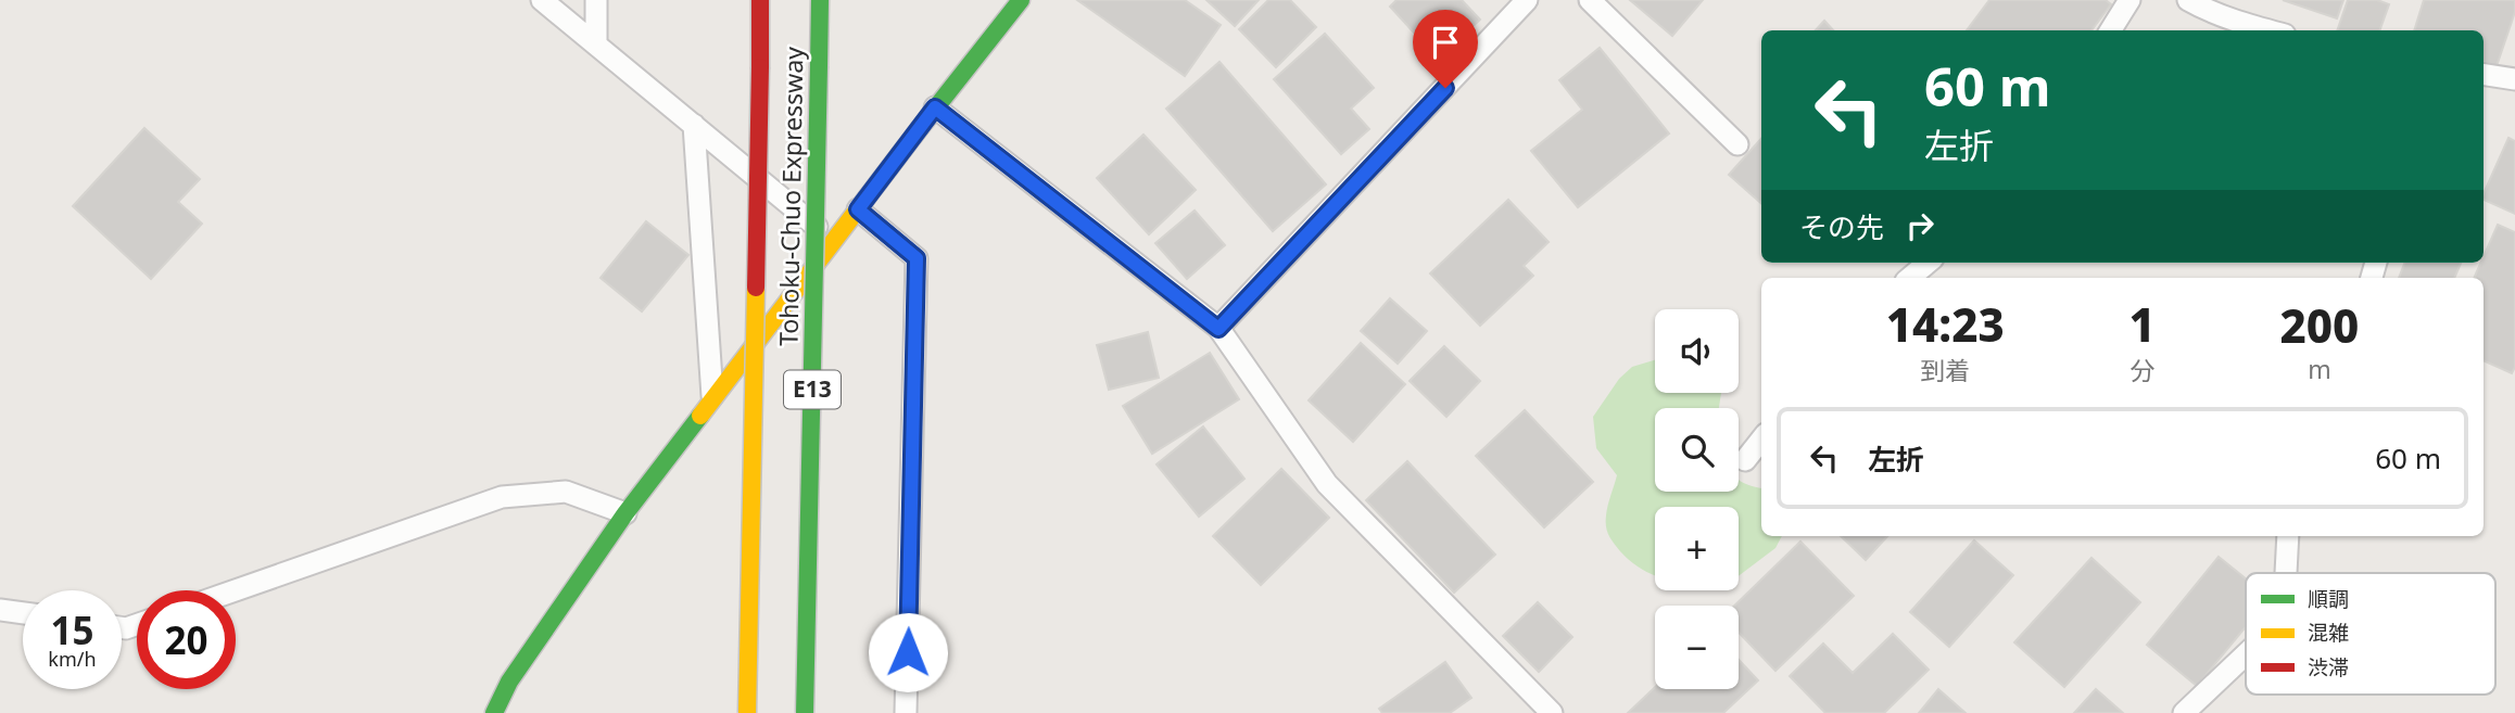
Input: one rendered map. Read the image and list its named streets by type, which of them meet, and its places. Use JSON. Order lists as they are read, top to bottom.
{
  "streets": {
    "main road": ["Tohoku-Chuo Expressway", "E13"]
  },
  "legend": ["順調", "混雑", "渋滞"],
  "page": {
    "turn": ["60 m", "左折"],
    "then": "その先",
    "eta": [
      "14:23",
      "到着",
      "1",
      "分",
      "200",
      "m"
    ],
    "map_buttons": ["+", "−"],
    "list": [
      {
        "name": "左折",
        "value": "60 m"
      }
    ],
    "speed": "15 km/h",
    "limit": "20"
  }
}
